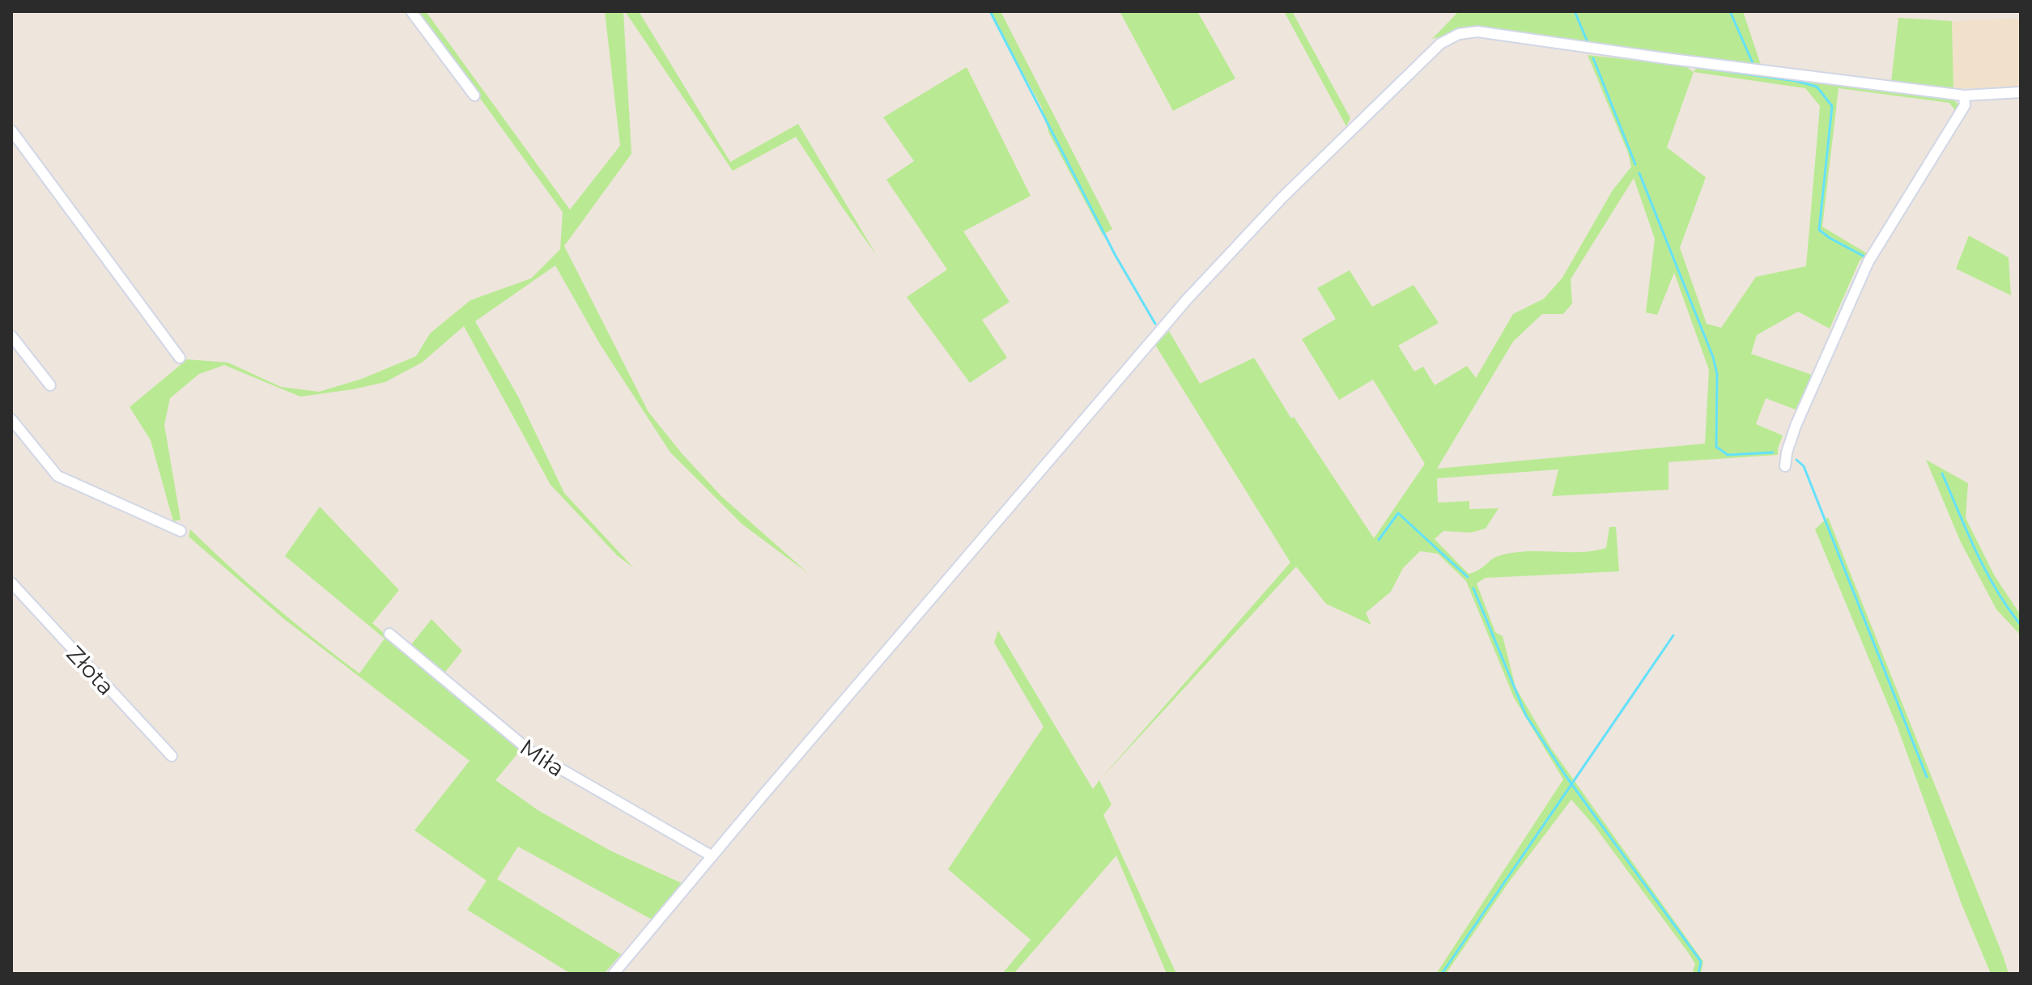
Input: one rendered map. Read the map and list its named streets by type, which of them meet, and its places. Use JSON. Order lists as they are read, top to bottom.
{
  "streets": {
    "street": ["Złota", "Miła"]
  }
}
